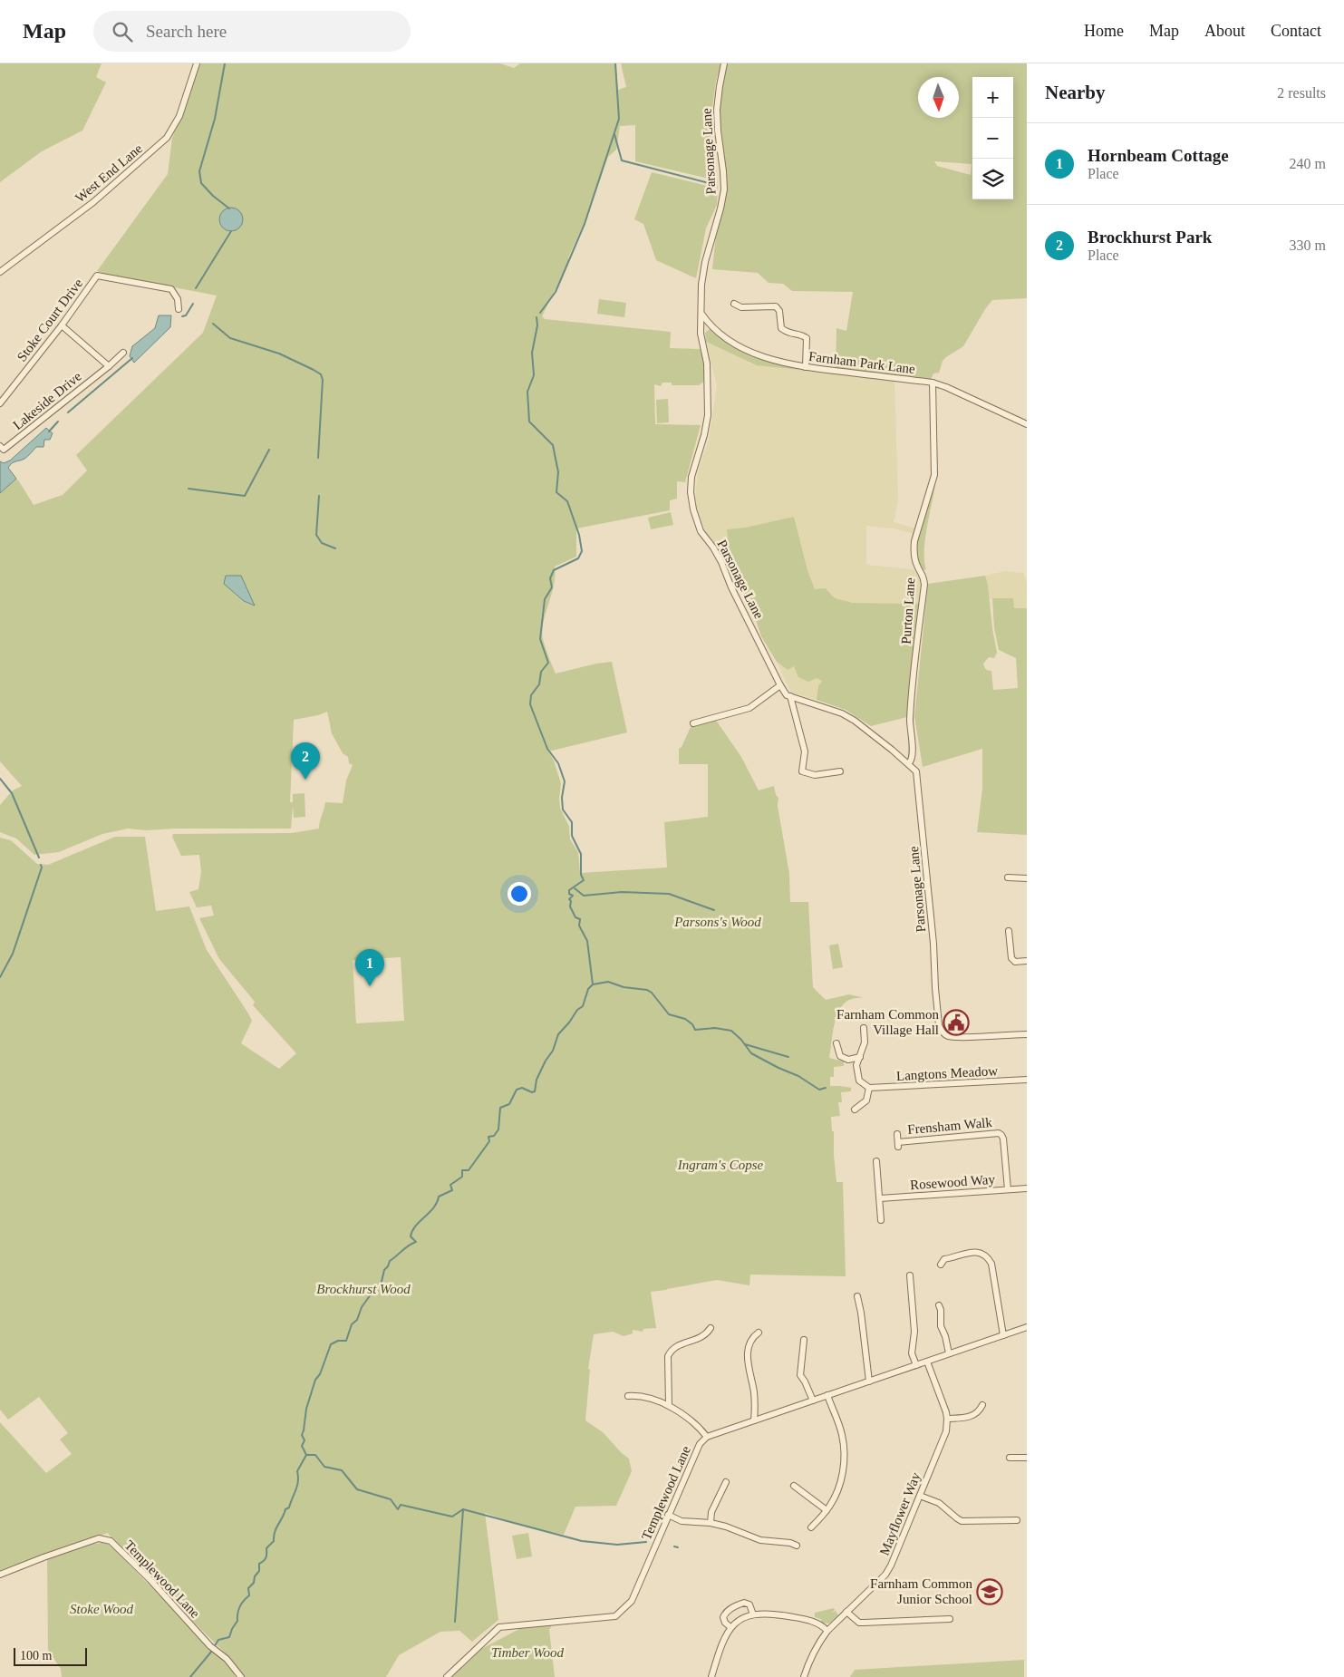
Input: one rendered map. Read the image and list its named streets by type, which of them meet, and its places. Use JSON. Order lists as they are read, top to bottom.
{
  "streets": {
    "street": [
      "Parsonage Lane",
      "West End Lane",
      "Stoke Court Drive",
      "Farnham Park Lane",
      "Lakeside Drive",
      "Purton Lane",
      "Langtons Meadow",
      "Frensham Walk",
      "Rosewood Way",
      "Templewood Lane",
      "Mayflower Way"
    ]
  },
  "crossings": [
    ["Parsonage Lane", "Farnham Park Lane"],
    ["Parsonage Lane", "Purton Lane"],
    ["Farnham Park Lane", "Purton Lane"],
    ["Frensham Walk", "Rosewood Way"]
  ],
  "parks": [
    "Parsons's Wood",
    "Ingram's Copse",
    "Brockhurst Wood",
    "Stoke Wood",
    "Timber Wood"
  ],
  "places": {
    "public building": ["Farnham Common Village Hall"],
    "school or university": ["Farnham Common Junior School"]
  },
  "scale_bar": "100 m",
  "north": "bottom",
  "page": {
    "header": "Map",
    "search": "Search here",
    "nav": [
      "Home",
      "Map",
      "About",
      "Contact"
    ],
    "heading": ["Nearby", "2 results"],
    "map_buttons": ["+", "−"],
    "list": [
      {
        "mark": "1",
        "name": "Hornbeam Cottage",
        "note": "Place",
        "value": "240 m"
      },
      {
        "mark": "2",
        "name": "Brockhurst Park",
        "note": "Place",
        "value": "330 m"
      }
    ],
    "pins": ["2", "1"],
    "scale": "100 m"
  }
}
